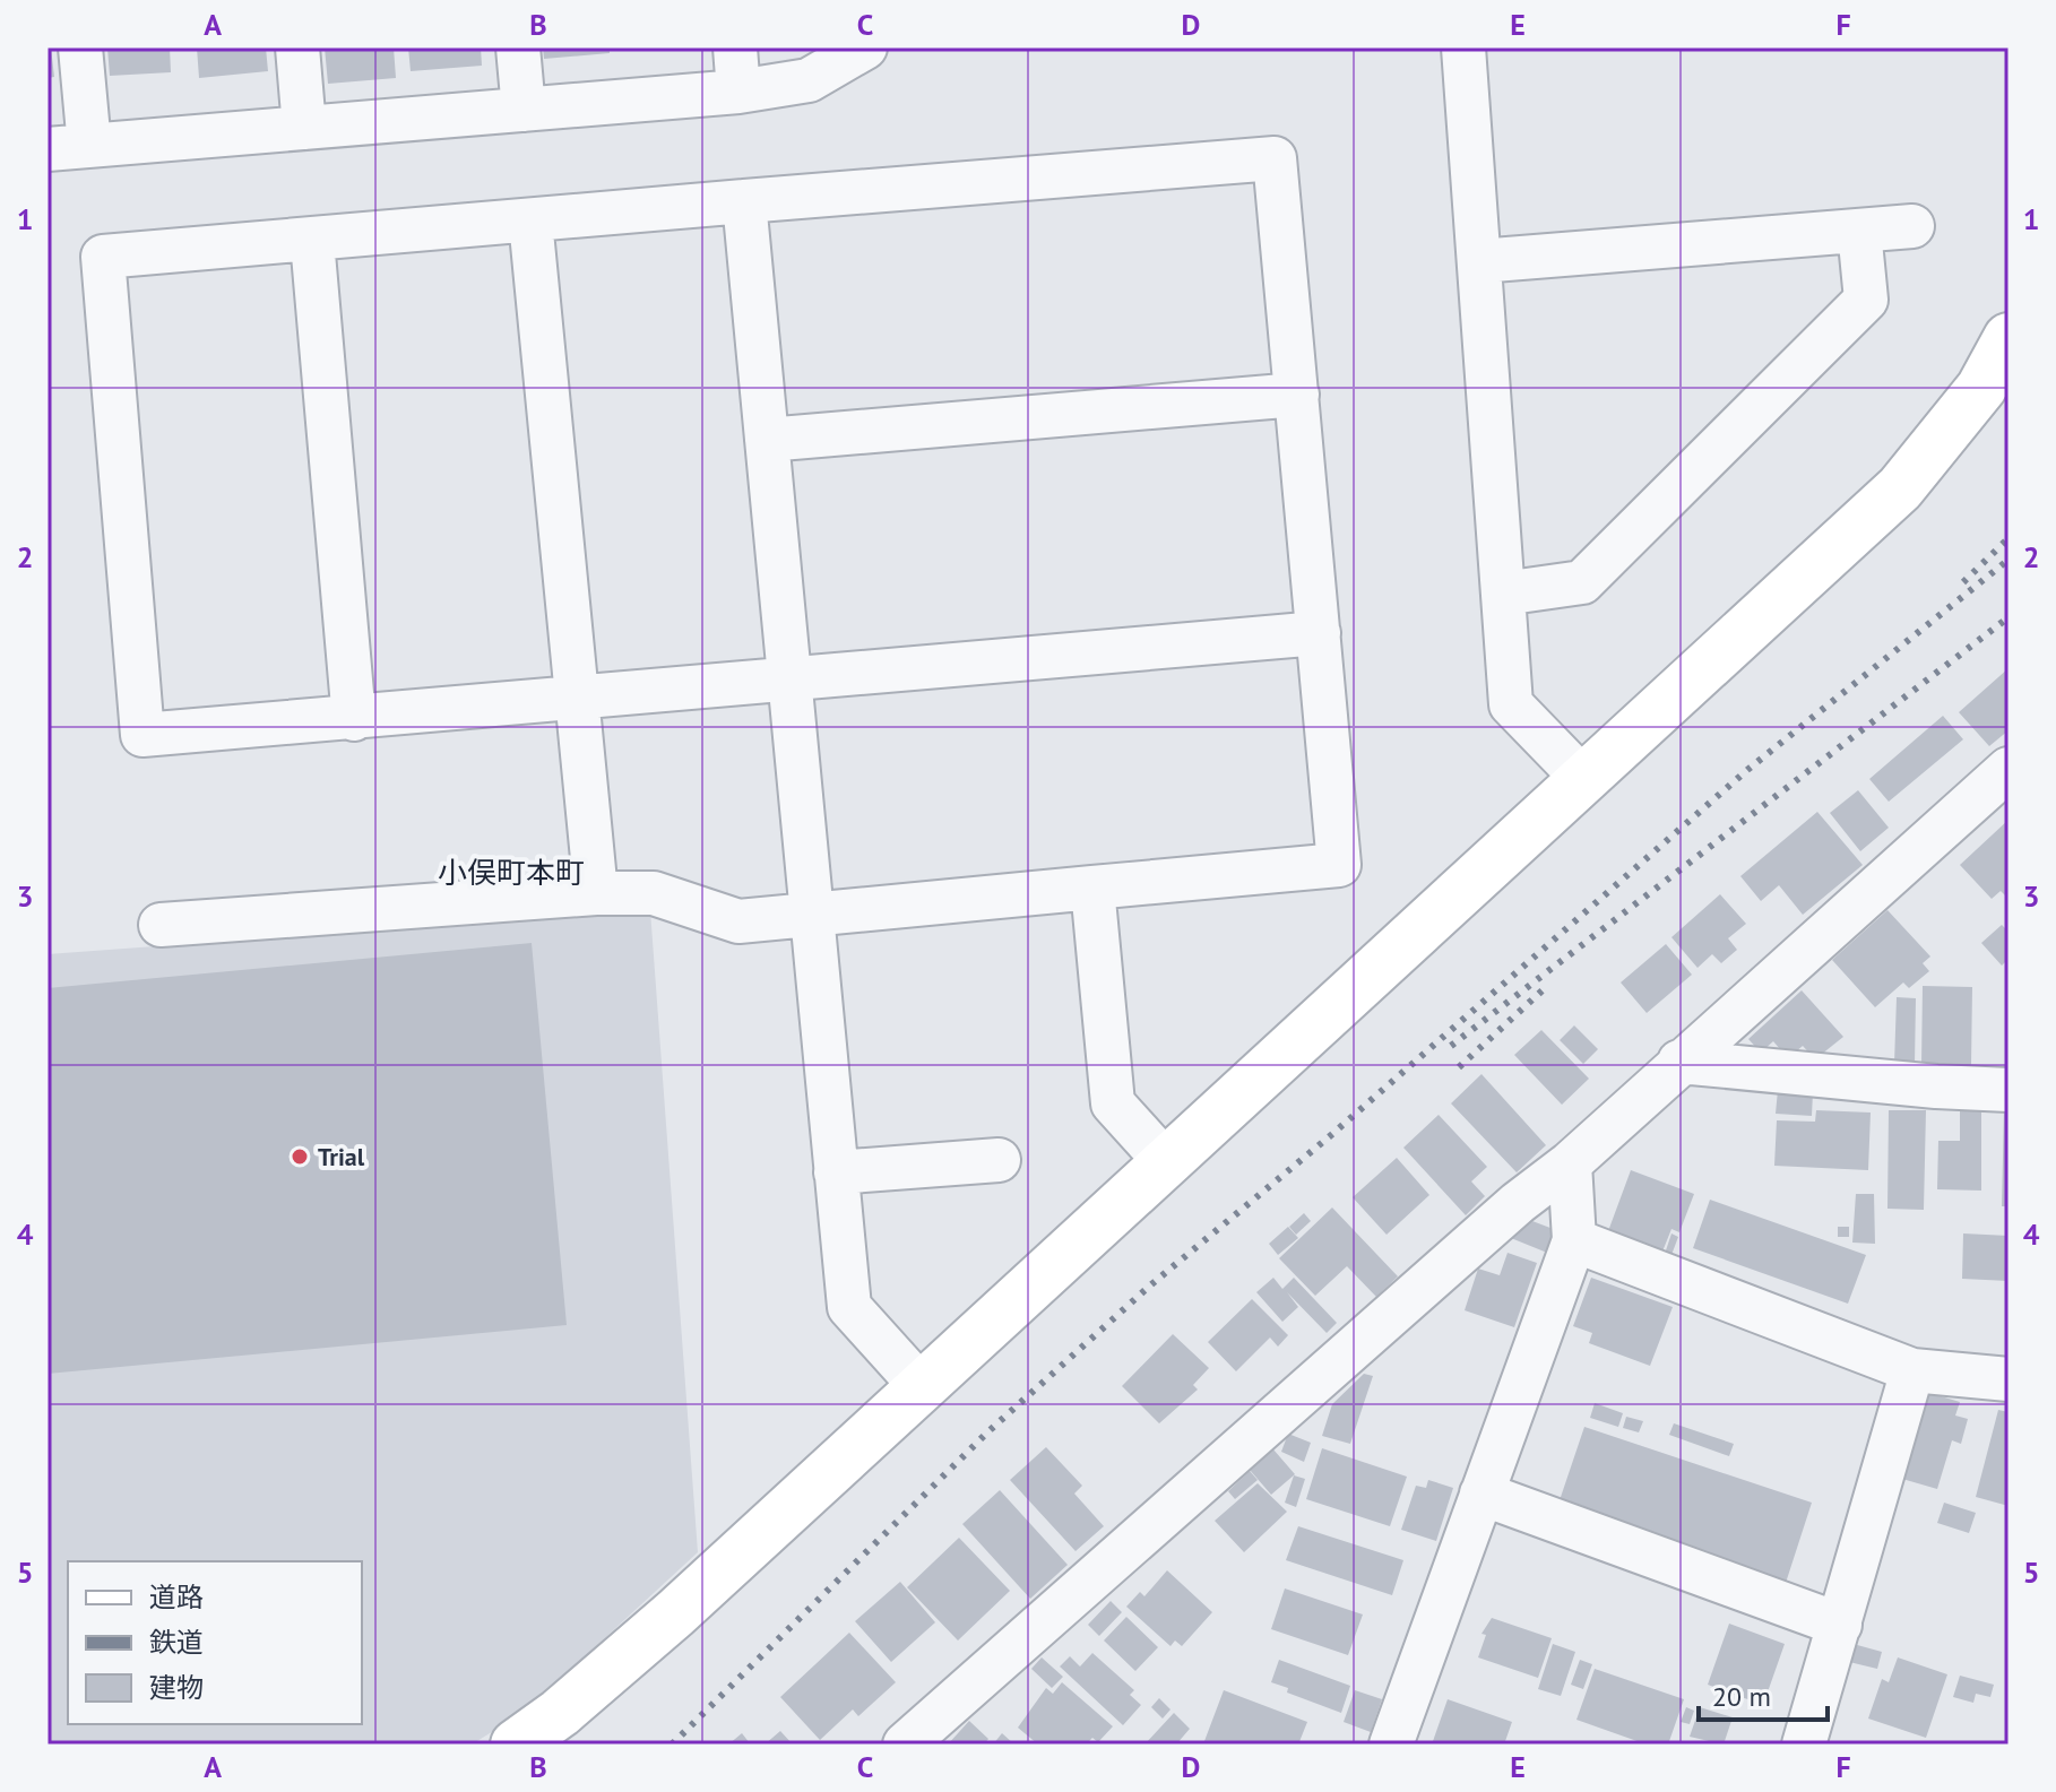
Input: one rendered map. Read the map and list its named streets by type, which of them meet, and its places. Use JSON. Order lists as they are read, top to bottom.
{
  "districts": ["小俣町本町"],
  "places": ["Trial"],
  "legend": ["道路", "鉄道", "建物"],
  "scale_bar": "20 m",
  "grid": {
    "columns": [
      "A",
      "B",
      "C",
      "D",
      "E",
      "F"
    ],
    "rows": [
      "1",
      "2",
      "3",
      "4",
      "5"
    ]
  }
}
